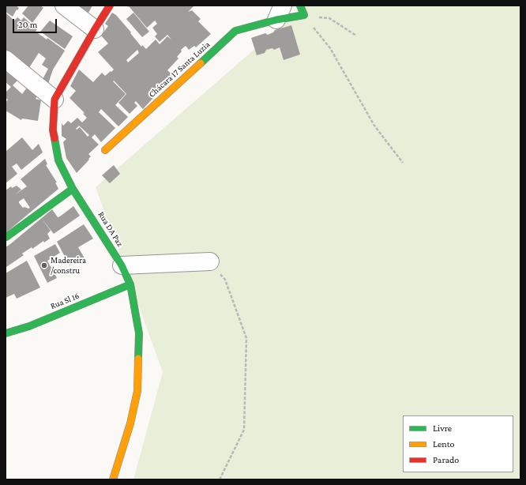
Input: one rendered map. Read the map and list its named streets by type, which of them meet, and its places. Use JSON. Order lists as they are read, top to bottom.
{
  "streets": {
    "street": ["Chácara 17 Santa Luzia", "Rua DA Paz", "Rua Sl 16"]
  },
  "crossings": [
    ["Rua DA Paz", "Rua Sl 16"]
  ],
  "places": ["Madereira /constru"],
  "legend": ["Livre", "Lento", "Parado"],
  "scale_bar": "20 m"
}
